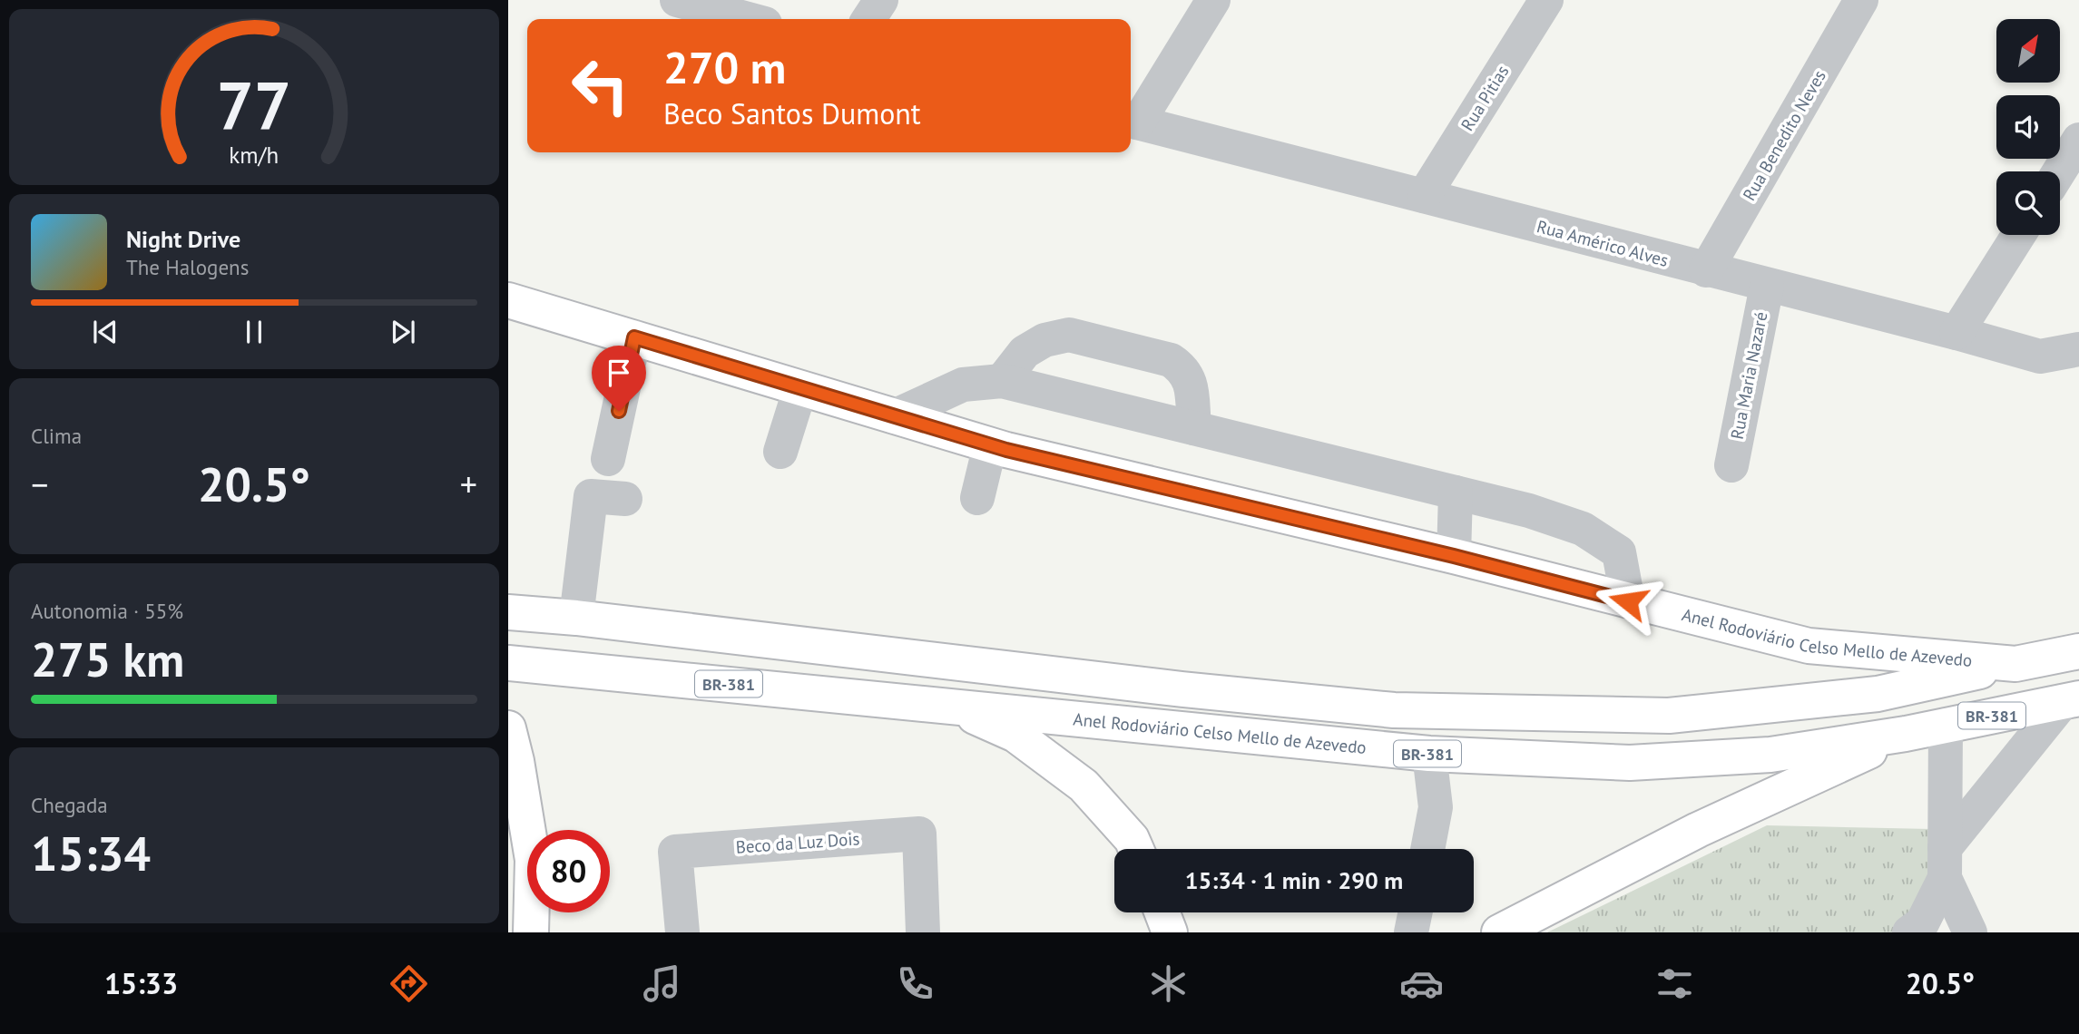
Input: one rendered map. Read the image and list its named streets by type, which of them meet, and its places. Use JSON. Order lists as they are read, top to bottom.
{
  "streets": {
    "highway": ["Anel Rodoviário Celso Mello de Azevedo", "BR-381"],
    "street": [
      "Rua Pitias",
      "Rua Benedito Neves",
      "Rua Américo Alves",
      "Rua Maria Nazaré",
      "Beco da Luz Dois"
    ]
  },
  "crossings": [
    ["Rua Pitias", "Rua Américo Alves"],
    ["Rua Benedito Neves", "Rua Américo Alves"],
    ["Rua Américo Alves", "Rua Maria Nazaré"]
  ],
  "north": "top right",
  "page": {
    "turn": ["270 m", "Beco Santos Dumont"],
    "song": ["Night Drive", "The Halogens"],
    "tile": [
      "Clima",
      ["Autonomia · 55%", "275 km"],
      ["Chegada", "15:34"]
    ],
    "heat": ["−", "20.5°", "+"],
    "limit": "80",
    "trip": "15:34 · 1 min · 290 m",
    "tabs": ["15:33", "20.5°"],
    "gauge": ["77", "km/h"]
  }
}
